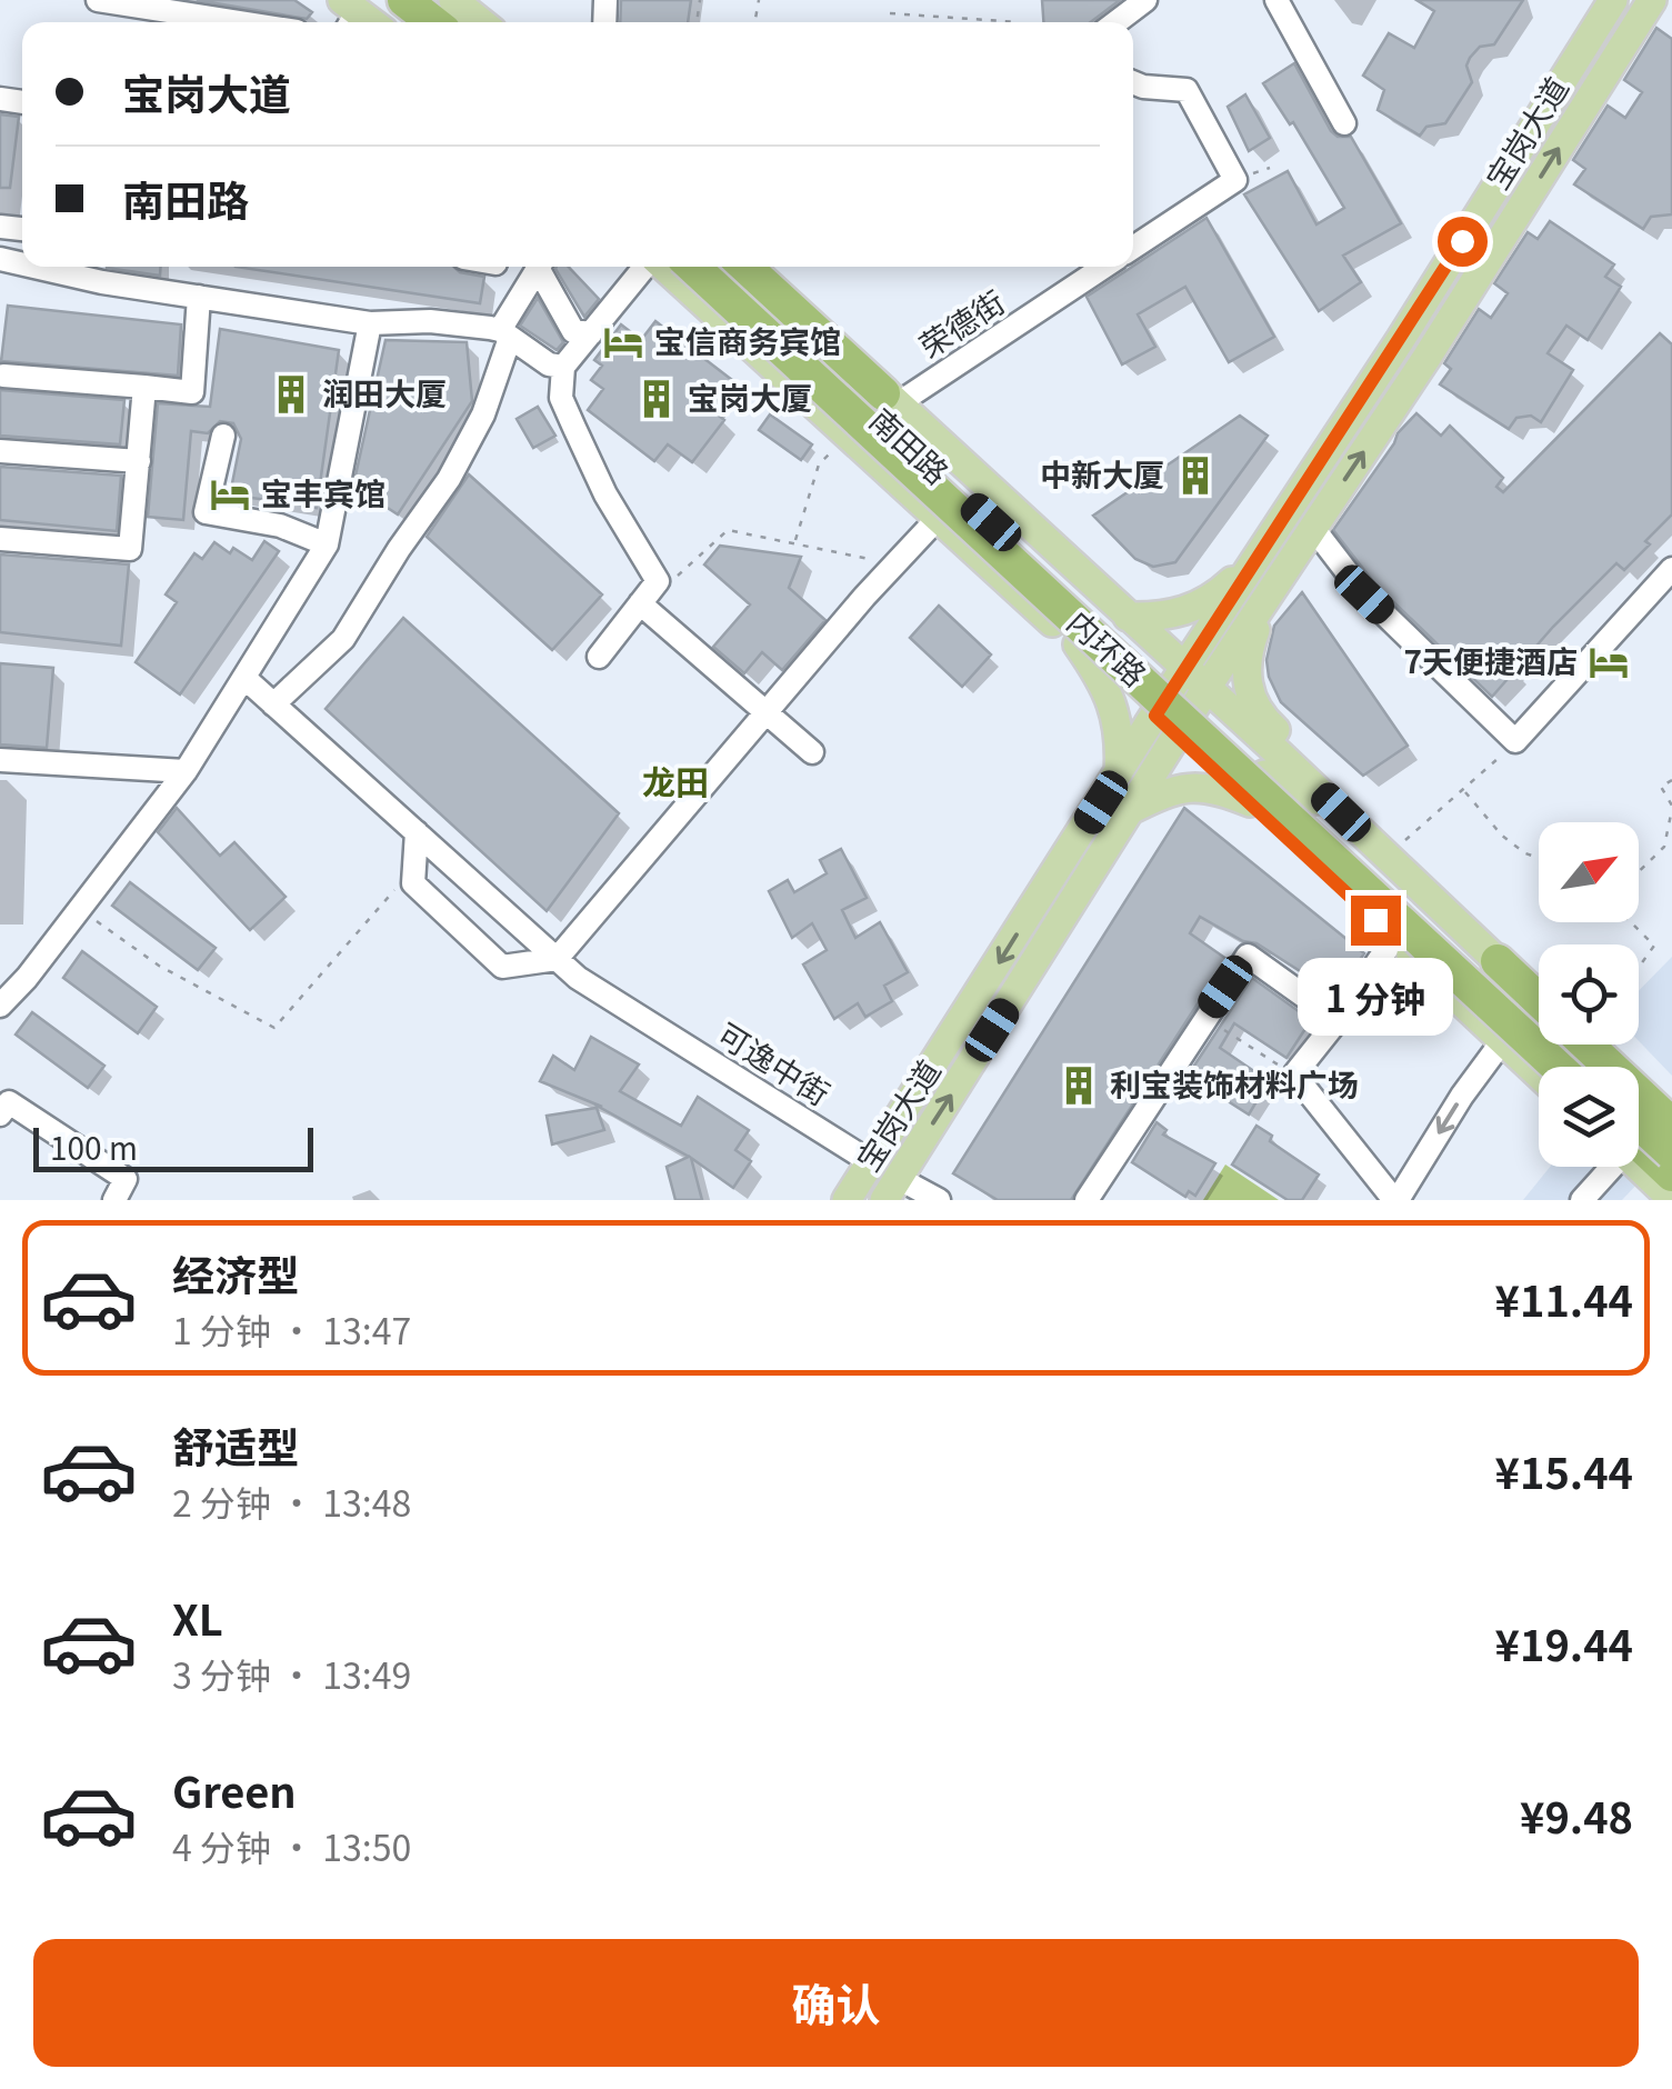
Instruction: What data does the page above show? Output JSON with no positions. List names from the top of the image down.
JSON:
{
  "streets": {
    "highway": ["内环路"],
    "main road": ["宝岗大道", "南田路"],
    "street": ["荣德街", "可逸中街"]
  },
  "crossings": [
    ["宝岗大道", "南田路"],
    ["宝岗大道", "可逸中街"]
  ],
  "districts": ["龙田"],
  "places": {
    "hotel": ["宝信商务宾馆", "宝丰宾馆", "7天便捷酒店"],
    "building": [
      "润田大厦",
      "宝岗大厦",
      "中新大厦",
      "利宝装饰材料广场"
    ]
  },
  "scale_bar": "100 m",
  "north": "top right",
  "page": {
    "banner": ["宝岗大道", "南田路"],
    "bubble": "1 分钟",
    "scale": "100 m",
    "list": [
      {
        "name": "经济型",
        "note": "1 分钟 · 13:47",
        "value": "¥11.44"
      },
      {
        "name": "舒适型",
        "note": "2 分钟 · 13:48",
        "value": "¥15.44"
      },
      {
        "name": "XL",
        "note": "3 分钟 · 13:49",
        "value": "¥19.44"
      },
      {
        "name": "Green",
        "note": "4 分钟 · 13:50",
        "value": "¥9.48"
      }
    ],
    "buttons": "确认"
  }
}
